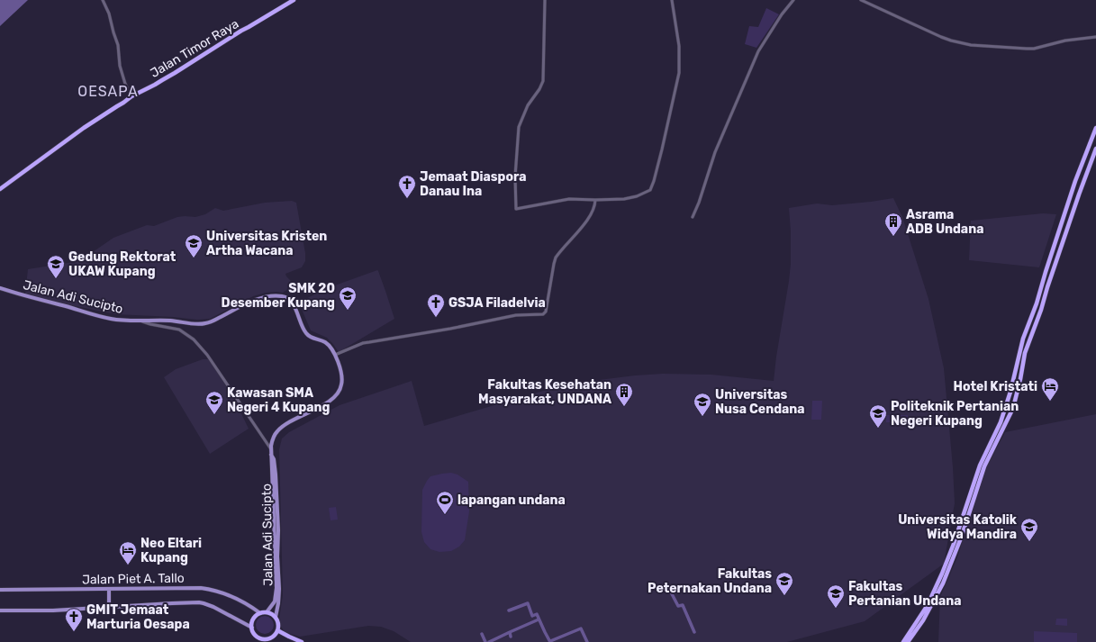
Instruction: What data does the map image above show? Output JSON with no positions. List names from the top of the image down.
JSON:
{
  "streets": {
    "highway": ["Jalan Timor Raya"],
    "main road": ["Jalan Adi Sucipto", "Jalan Piet A. Tallo"]
  },
  "crossings": [
    ["Jalan Adi Sucipto", "Jalan Piet A. Tallo"]
  ],
  "districts": ["OESAPA"],
  "places": {
    "church": ["Jemaat Diaspora Danau Ina", "GSJA Filadelvia", "GMIT Jemaat Marturia Oesapa"],
    "building": ["Asrama ADB Undana", "Fakultas Kesehatan Masyarakat, UNDANA"],
    "school or university": [
      "Universitas Kristen Artha Wacana",
      "Gedung Rektorat UKAW Kupang",
      "SMK 20 Desember Kupang",
      "Kawasan SMA Negeri 4 Kupang",
      "Universitas Nusa Cendana",
      "Politeknik Pertanian Negeri Kupang",
      "Universitas Katolik Widya Mandira",
      "Fakultas Peternakan Undana",
      "Fakultas Pertanian Undana"
    ],
    "hotel": ["Hotel Kristati", "Neo Eltari Kupang"],
    "sports": ["lapangan undana"]
  }
}
